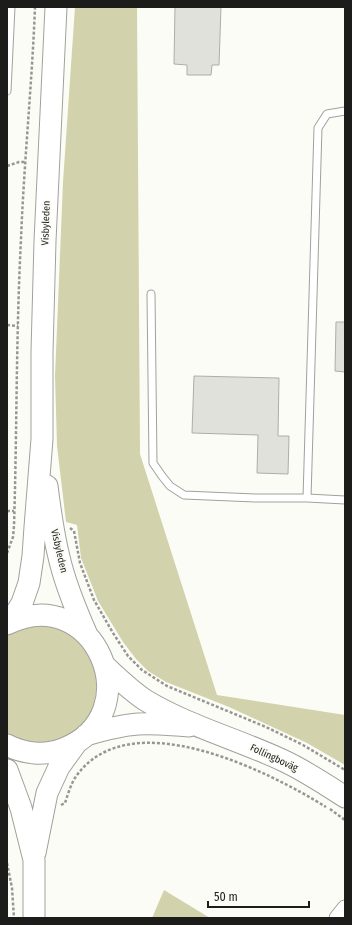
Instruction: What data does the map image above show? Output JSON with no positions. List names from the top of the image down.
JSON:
{
  "streets": {
    "main road": ["Visbyleden", "Follingboväg"]
  },
  "scale_bar": "50 m"
}
